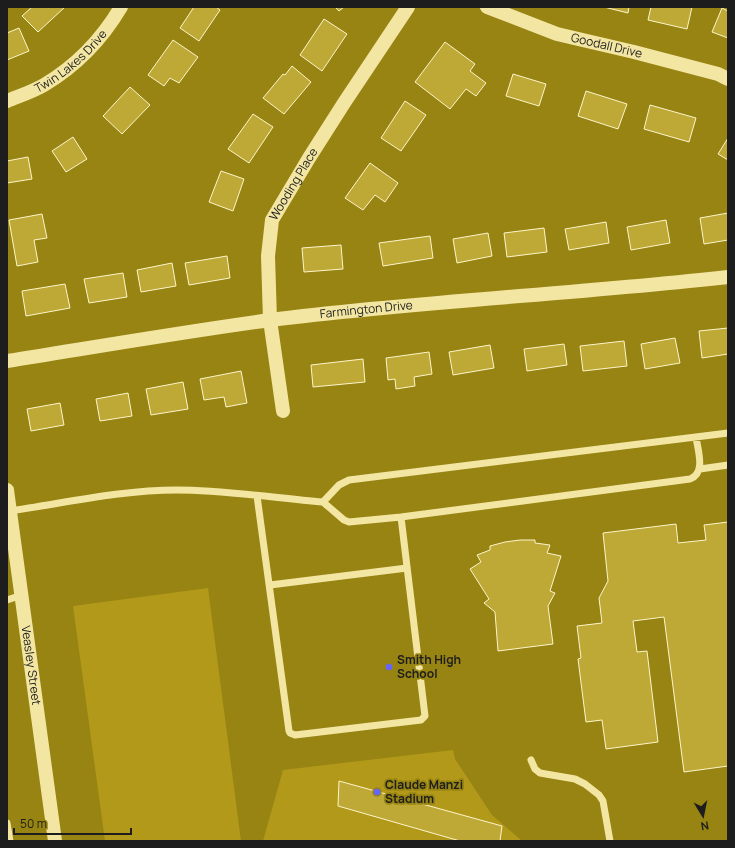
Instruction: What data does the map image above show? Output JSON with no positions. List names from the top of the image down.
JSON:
{
  "streets": {
    "street": [
      "Goodall Drive",
      "Twin Lakes Drive",
      "Wooding Place",
      "Farmington Drive",
      "Veasley Street"
    ]
  },
  "crossings": [
    ["Wooding Place", "Farmington Drive"]
  ],
  "places": ["Smith High School", "Claude Manzi Stadium"],
  "scale_bar": "50 m",
  "north": "bottom"
}
